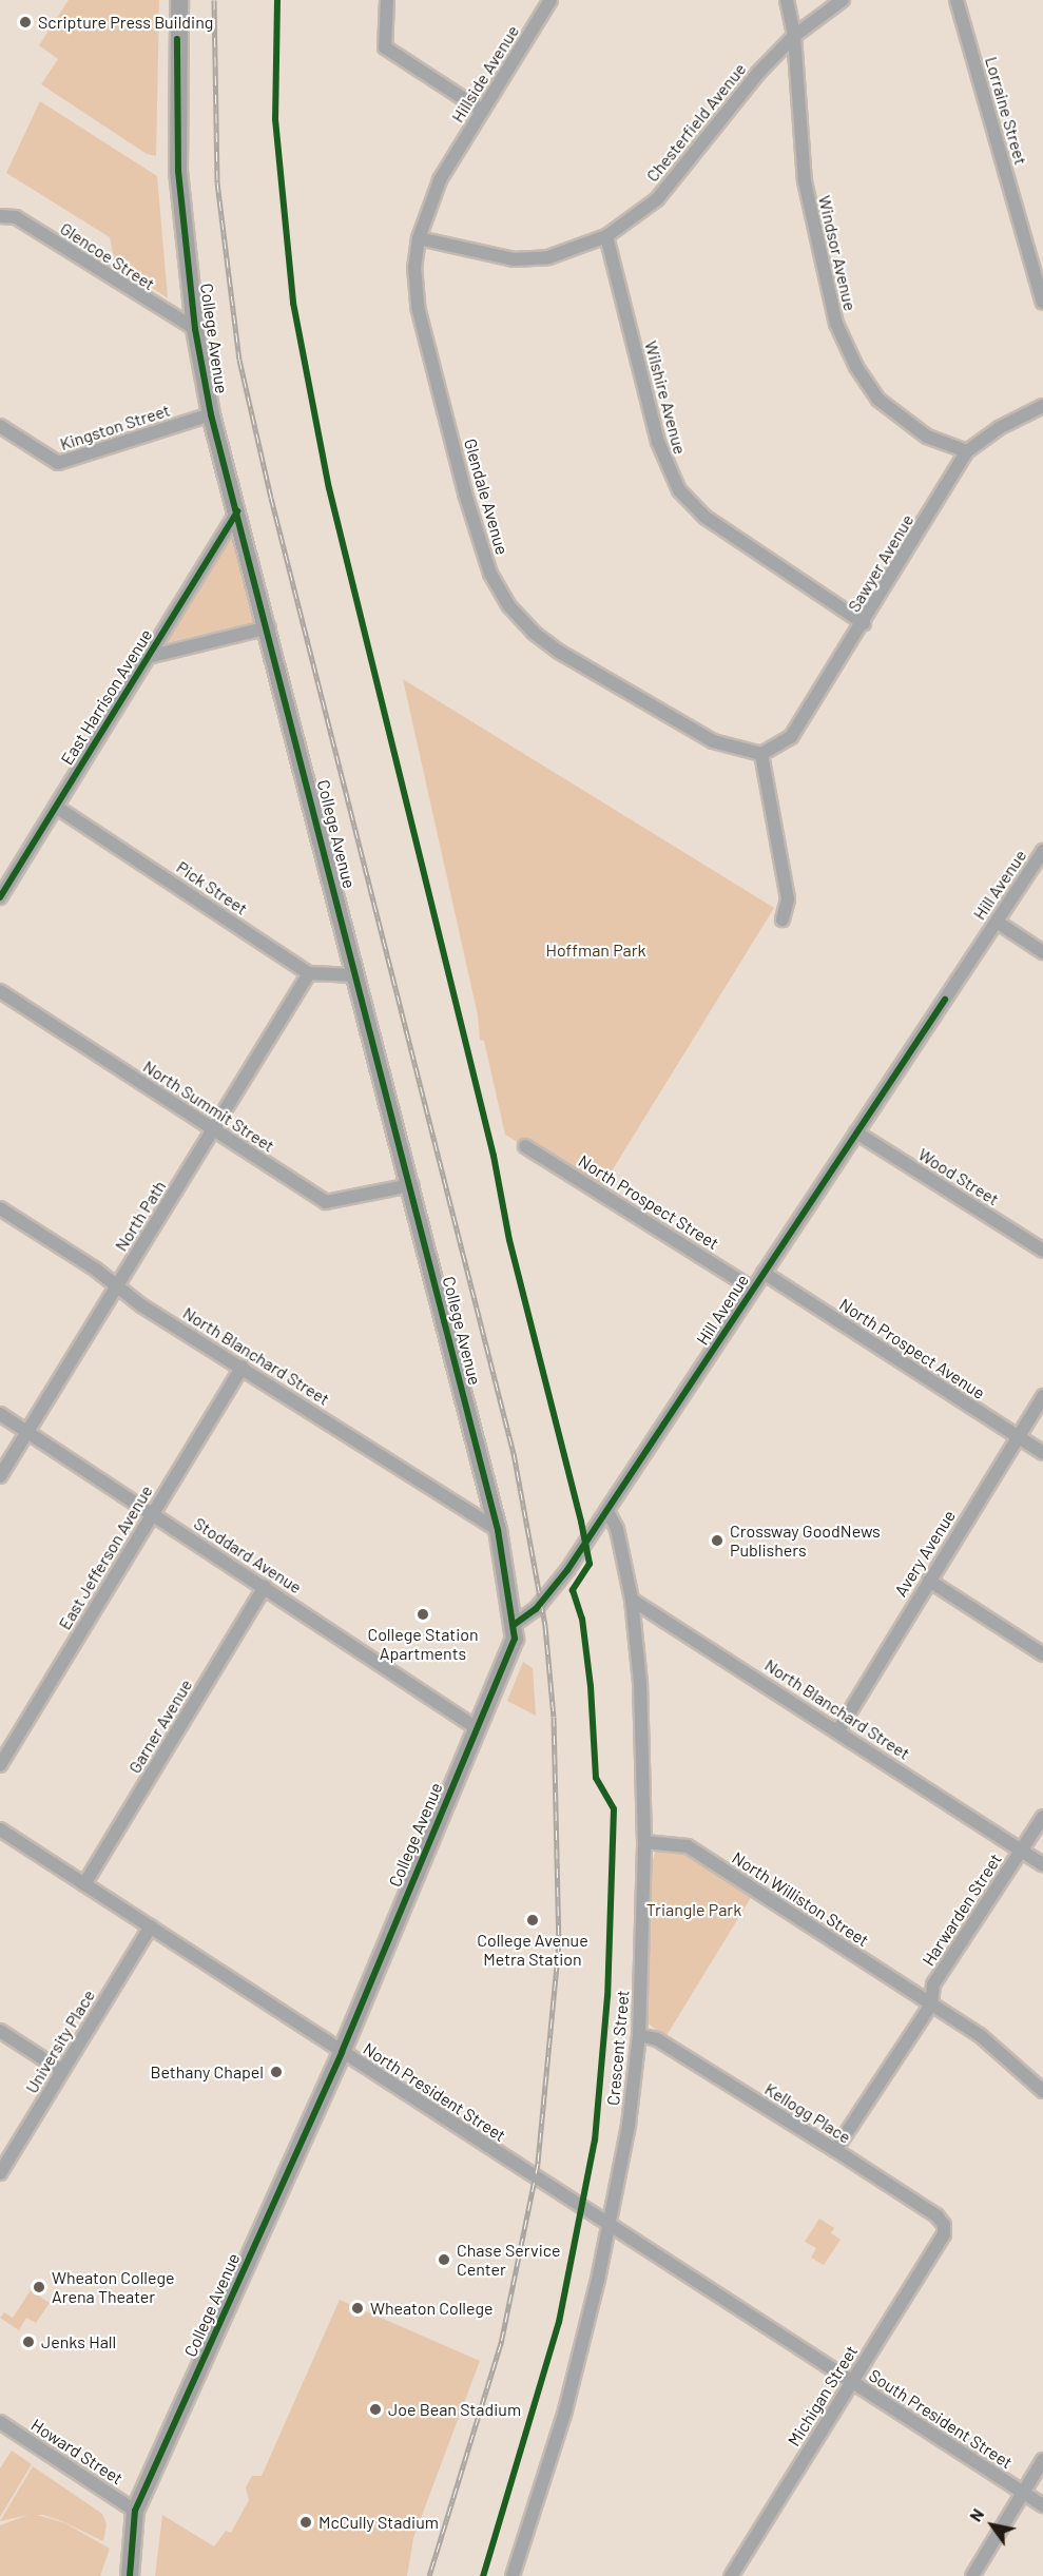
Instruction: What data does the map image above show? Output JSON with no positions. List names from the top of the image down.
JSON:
{
  "streets": {
    "street": [
      "Hillside Avenue",
      "Lorraine Street",
      "Chesterfield Avenue",
      "Windsor Avenue",
      "Glencoe Street",
      "College Avenue",
      "Wilshire Avenue",
      "Kingston Street",
      "Glendale Avenue",
      "Sawyer Avenue",
      "East Harrison Avenue",
      "Hill Avenue",
      "Pick Street",
      "North Summit Street",
      "Wood Street",
      "North Prospect Street",
      "North Path",
      "North Prospect Avenue",
      "North Blanchard Street",
      "Avery Avenue",
      "Stoddard Avenue",
      "East Jefferson Avenue",
      "Garner Avenue",
      "North Williston Street",
      "Harwarden Street",
      "University Place",
      "Crescent Street",
      "North President Street",
      "Kellogg Place",
      "Michigan Street",
      "South President Street",
      "Howard Street"
    ]
  },
  "crossings": [
    ["Hillside Avenue", "Glendale Avenue"],
    ["Chesterfield Avenue", "Windsor Avenue"],
    ["Chesterfield Avenue", "Wilshire Avenue"],
    ["Chesterfield Avenue", "Glendale Avenue"],
    ["Windsor Avenue", "Sawyer Avenue"],
    ["Glencoe Street", "College Avenue"],
    ["College Avenue", "Kingston Street"],
    ["College Avenue", "East Harrison Avenue"],
    ["College Avenue", "Hill Avenue"],
    ["College Avenue", "Pick Street"],
    ["College Avenue", "North Summit Street"],
    ["College Avenue", "North Blanchard Street"],
    ["College Avenue", "Stoddard Avenue"],
    ["College Avenue", "North President Street"],
    ["College Avenue", "Howard Street"],
    ["Wilshire Avenue", "Sawyer Avenue"],
    ["Glendale Avenue", "Sawyer Avenue"],
    ["East Harrison Avenue", "Pick Street"],
    ["Hill Avenue", "Wood Street"],
    ["Hill Avenue", "North Prospect Street"],
    ["Hill Avenue", "North Prospect Avenue"],
    ["Hill Avenue", "Crescent Street"],
    ["Pick Street", "North Path"],
    ["North Summit Street", "North Path"],
    ["North Path", "North Blanchard Street"],
    ["North Path", "Stoddard Avenue"],
    ["North Prospect Avenue", "Avery Avenue"],
    ["North Blanchard Street", "Avery Avenue"],
    ["North Blanchard Street", "East Jefferson Avenue"],
    ["North Blanchard Street", "Harwarden Street"],
    ["North Blanchard Street", "Crescent Street"],
    ["Stoddard Avenue", "East Jefferson Avenue"],
    ["Stoddard Avenue", "Garner Avenue"],
    ["Garner Avenue", "North President Street"],
    ["North Williston Street", "Harwarden Street"],
    ["North Williston Street", "Crescent Street"],
    ["Harwarden Street", "Kellogg Place"],
    ["University Place", "North President Street"],
    ["Crescent Street", "North President Street"],
    ["Crescent Street", "Kellogg Place"],
    ["North President Street", "Michigan Street"],
    ["North President Street", "South President Street"],
    ["Kellogg Place", "Michigan Street"],
    ["Michigan Street", "South President Street"]
  ],
  "parks": ["Hoffman Park", "Triangle Park"],
  "places": [
    "Scripture Press Building",
    "Crossway GoodNews Publishers",
    "College Station Apartments",
    "College Avenue Metra Station",
    "Bethany Chapel",
    "Chase Service Center",
    "Wheaton College Arena Theater",
    "Wheaton College",
    "Jenks Hall",
    "Joe Bean Stadium",
    "McCully Stadium"
  ],
  "north": "top left"
}
